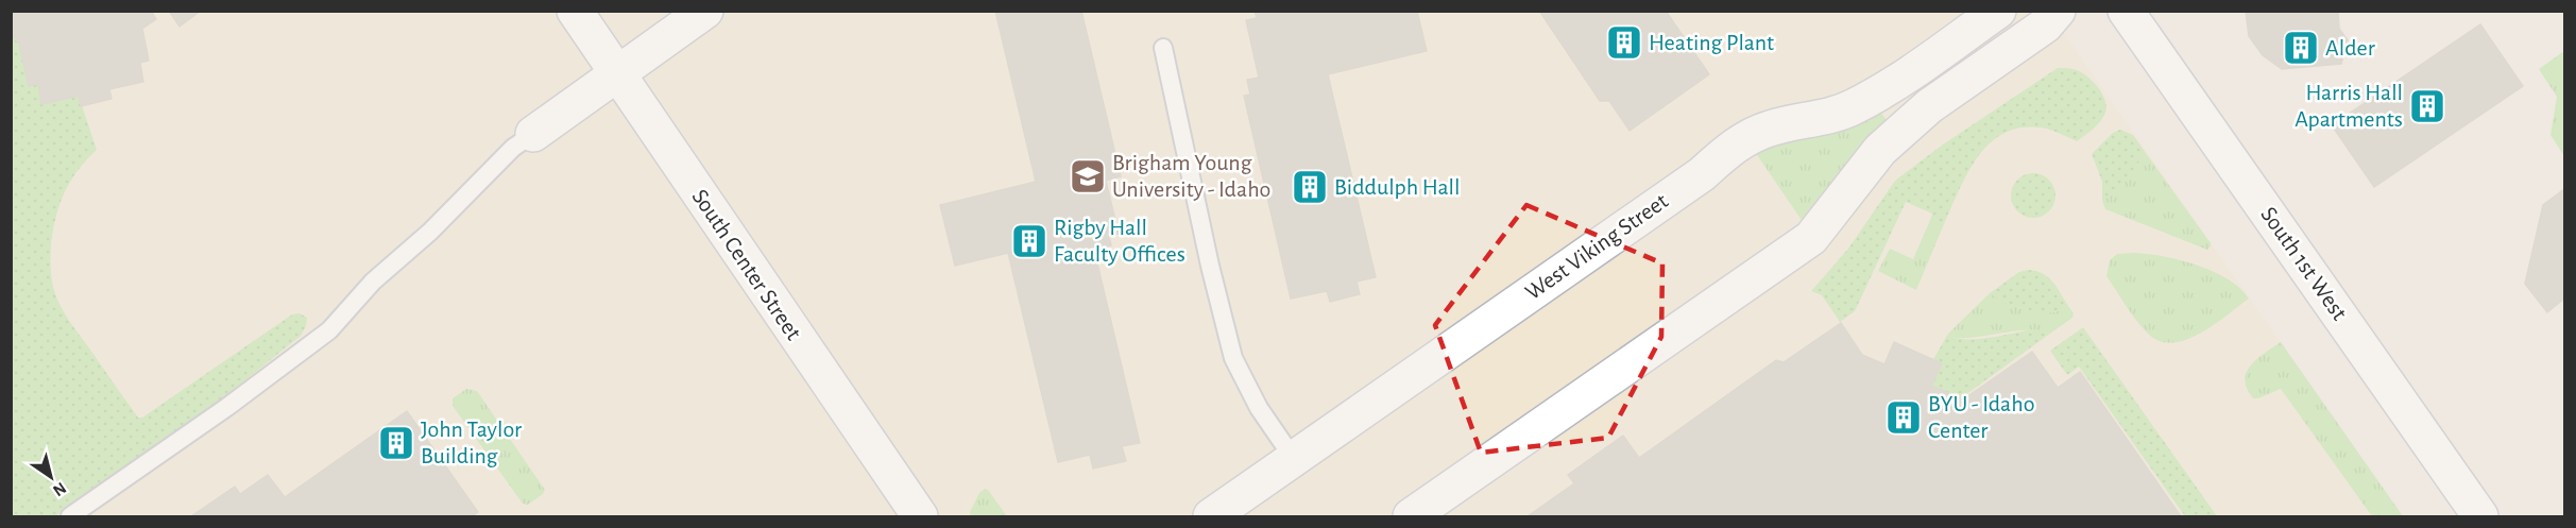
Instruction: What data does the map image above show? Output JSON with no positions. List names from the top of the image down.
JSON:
{
  "streets": {
    "street": ["West Viking Street", "South 1st West", "South Center Street"]
  },
  "places": {
    "building": [
      "Heating Plant",
      "Alder",
      "Harris Hall Apartments",
      "Biddulph Hall",
      "Rigby Hall Faculty Offices",
      "BYU - Idaho Center",
      "John Taylor Building"
    ],
    "school or university": ["Brigham Young University - Idaho"]
  },
  "north": "bottom right"
}
